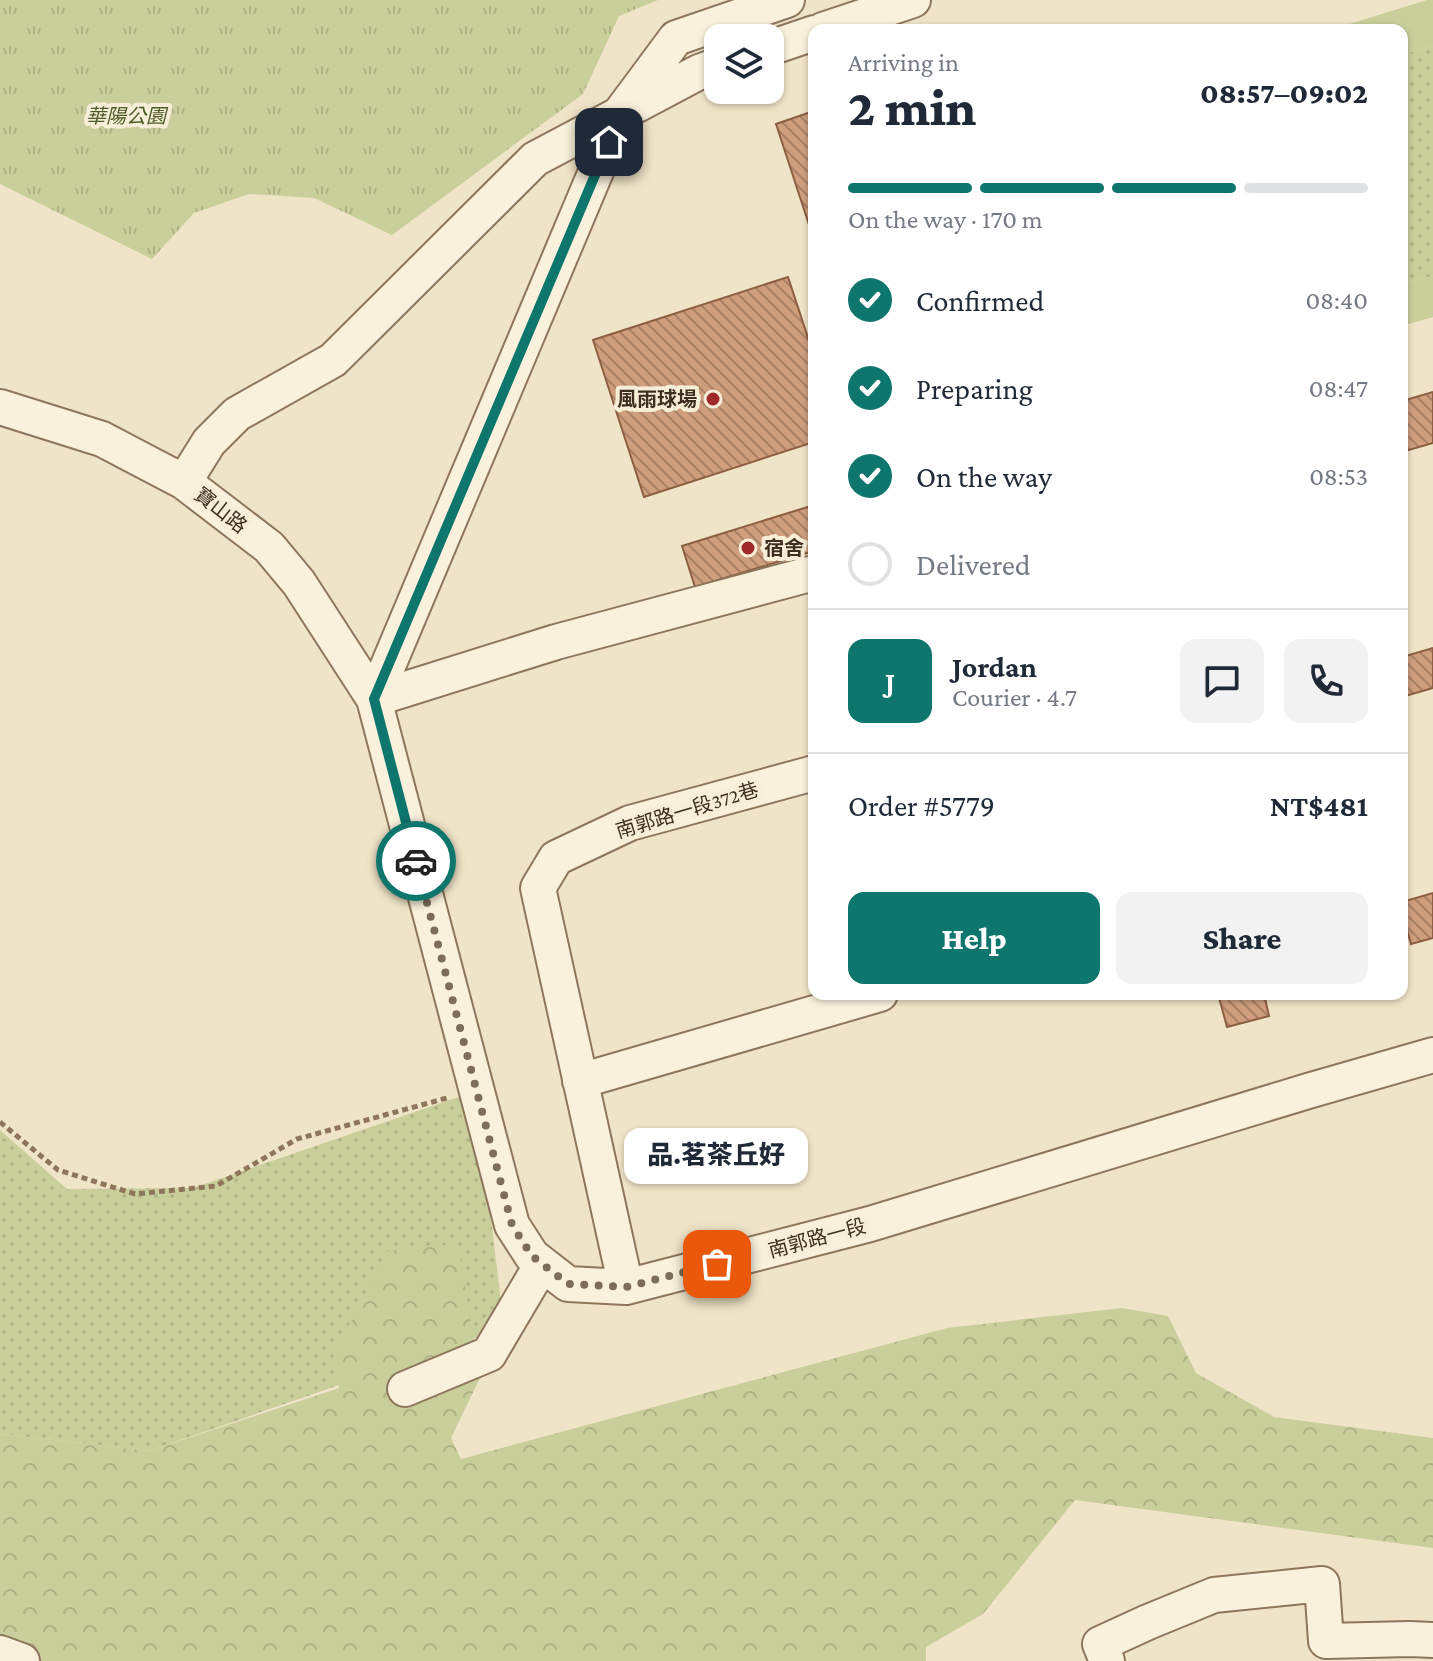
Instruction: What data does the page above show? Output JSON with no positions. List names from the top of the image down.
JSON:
{
  "streets": {
    "street": ["寶山路", "南郭路一段372巷", "南郭路一段"]
  },
  "crossings": [
    ["寶山路", "南郭路一段"],
    ["南郭路一段372巷", "南郭路一段"]
  ],
  "parks": ["華陽公園"],
  "places": ["風雨球場", "宿舍", "品.茗茶丘好"],
  "page": {
    "heading": ["2 min", "Arriving in", "08:57–09:02"],
    "panel": [
      "Jordan",
      "Courier · 4.7",
      "Order #5779",
      "NT$481"
    ],
    "bar": "On the way · 170 m",
    "list": [
      ["Confirmed", "08:40"],
      ["Preparing", "08:47"],
      ["On the way", "08:53"],
      "Delivered"
    ],
    "round": "J",
    "buttons": ["Help", "Share"],
    "bubble": "品.茗茶丘好"
  }
}
